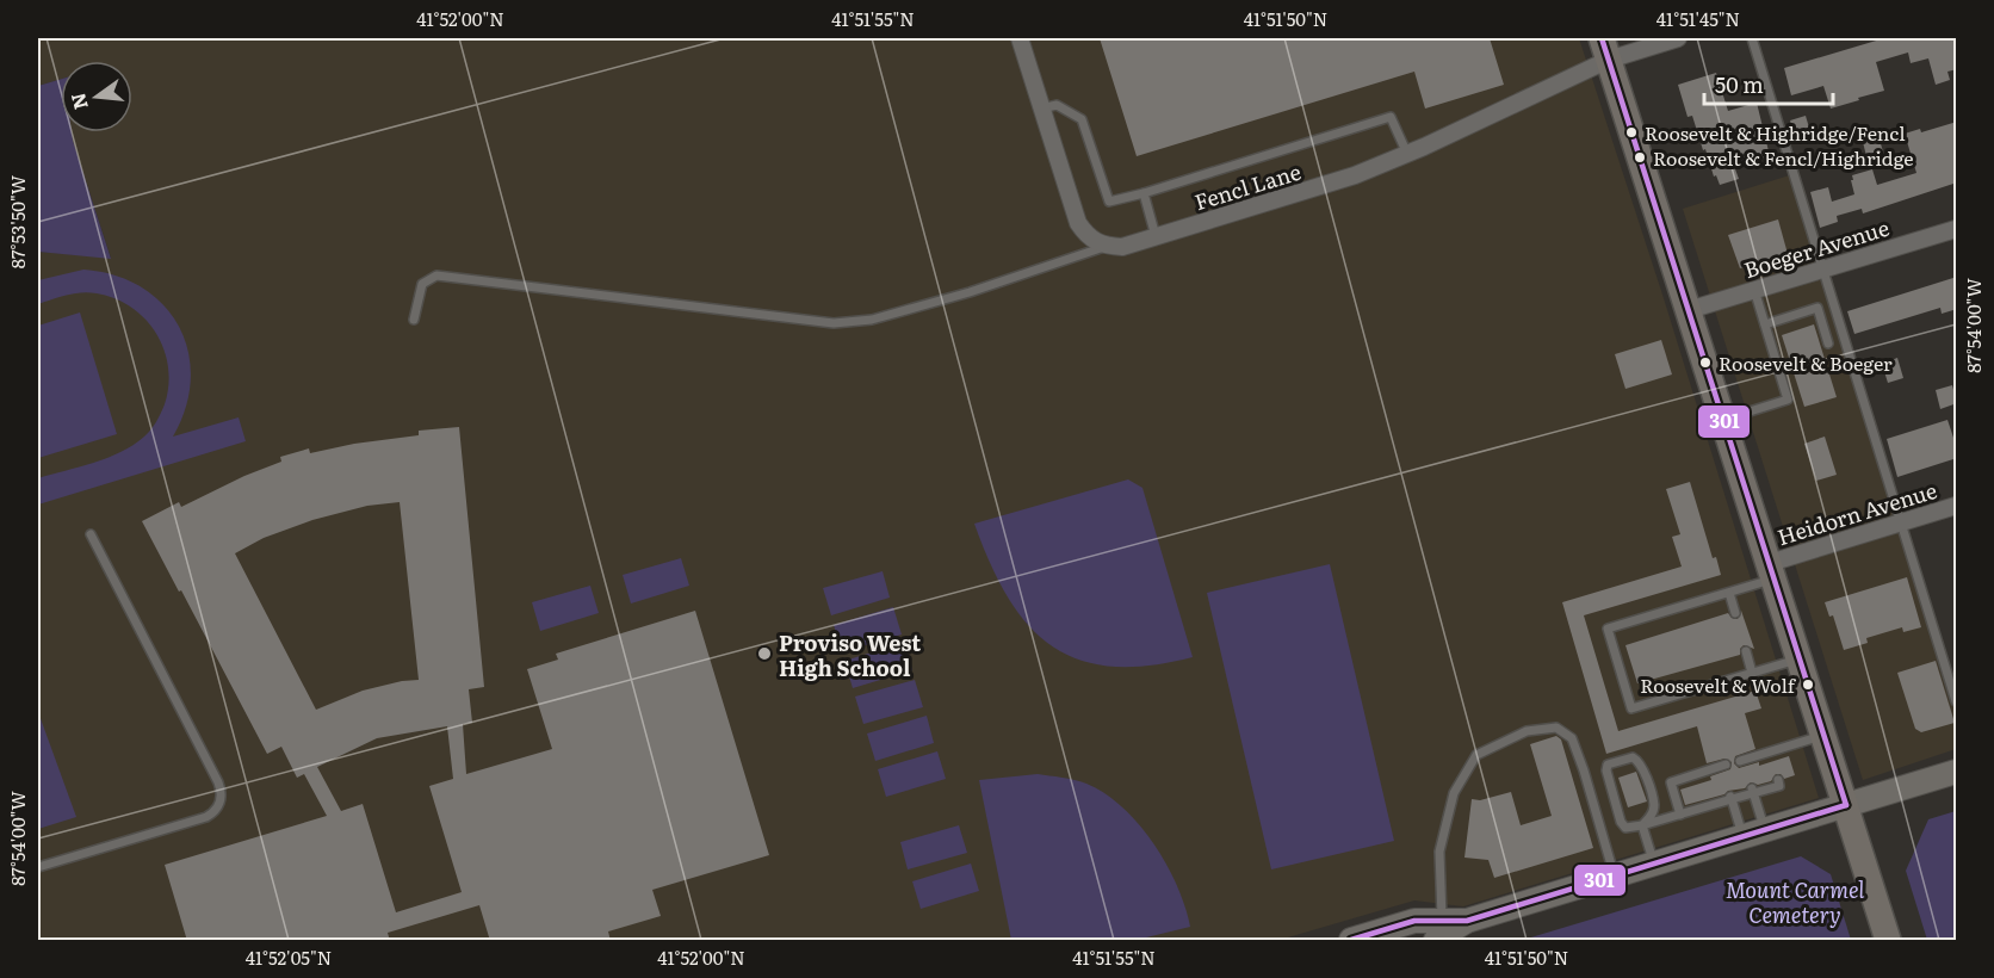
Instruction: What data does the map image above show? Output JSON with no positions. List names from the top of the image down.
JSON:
{
  "streets": {
    "street": ["Fencl Lane", "Boeger Avenue", "Heidorn Avenue"]
  },
  "parks": ["Mount Carmel Cemetery"],
  "places": [
    "Roosevelt & Highridge/Fencl",
    "Roosevelt & Fencl/Highridge",
    "Roosevelt & Boeger",
    "Proviso West High School",
    "Roosevelt & Wolf"
  ],
  "lines": ["transit line 301"],
  "scale_bar": "50 m",
  "north": "left",
  "coordinates": [
    "41°52'00\"N",
    "41°51'55\"N",
    "41°51'50\"N",
    "41°51'45\"N",
    "87°53'50\"W",
    "87°54'00\"W",
    "41°52'05\"N"
  ]
}
